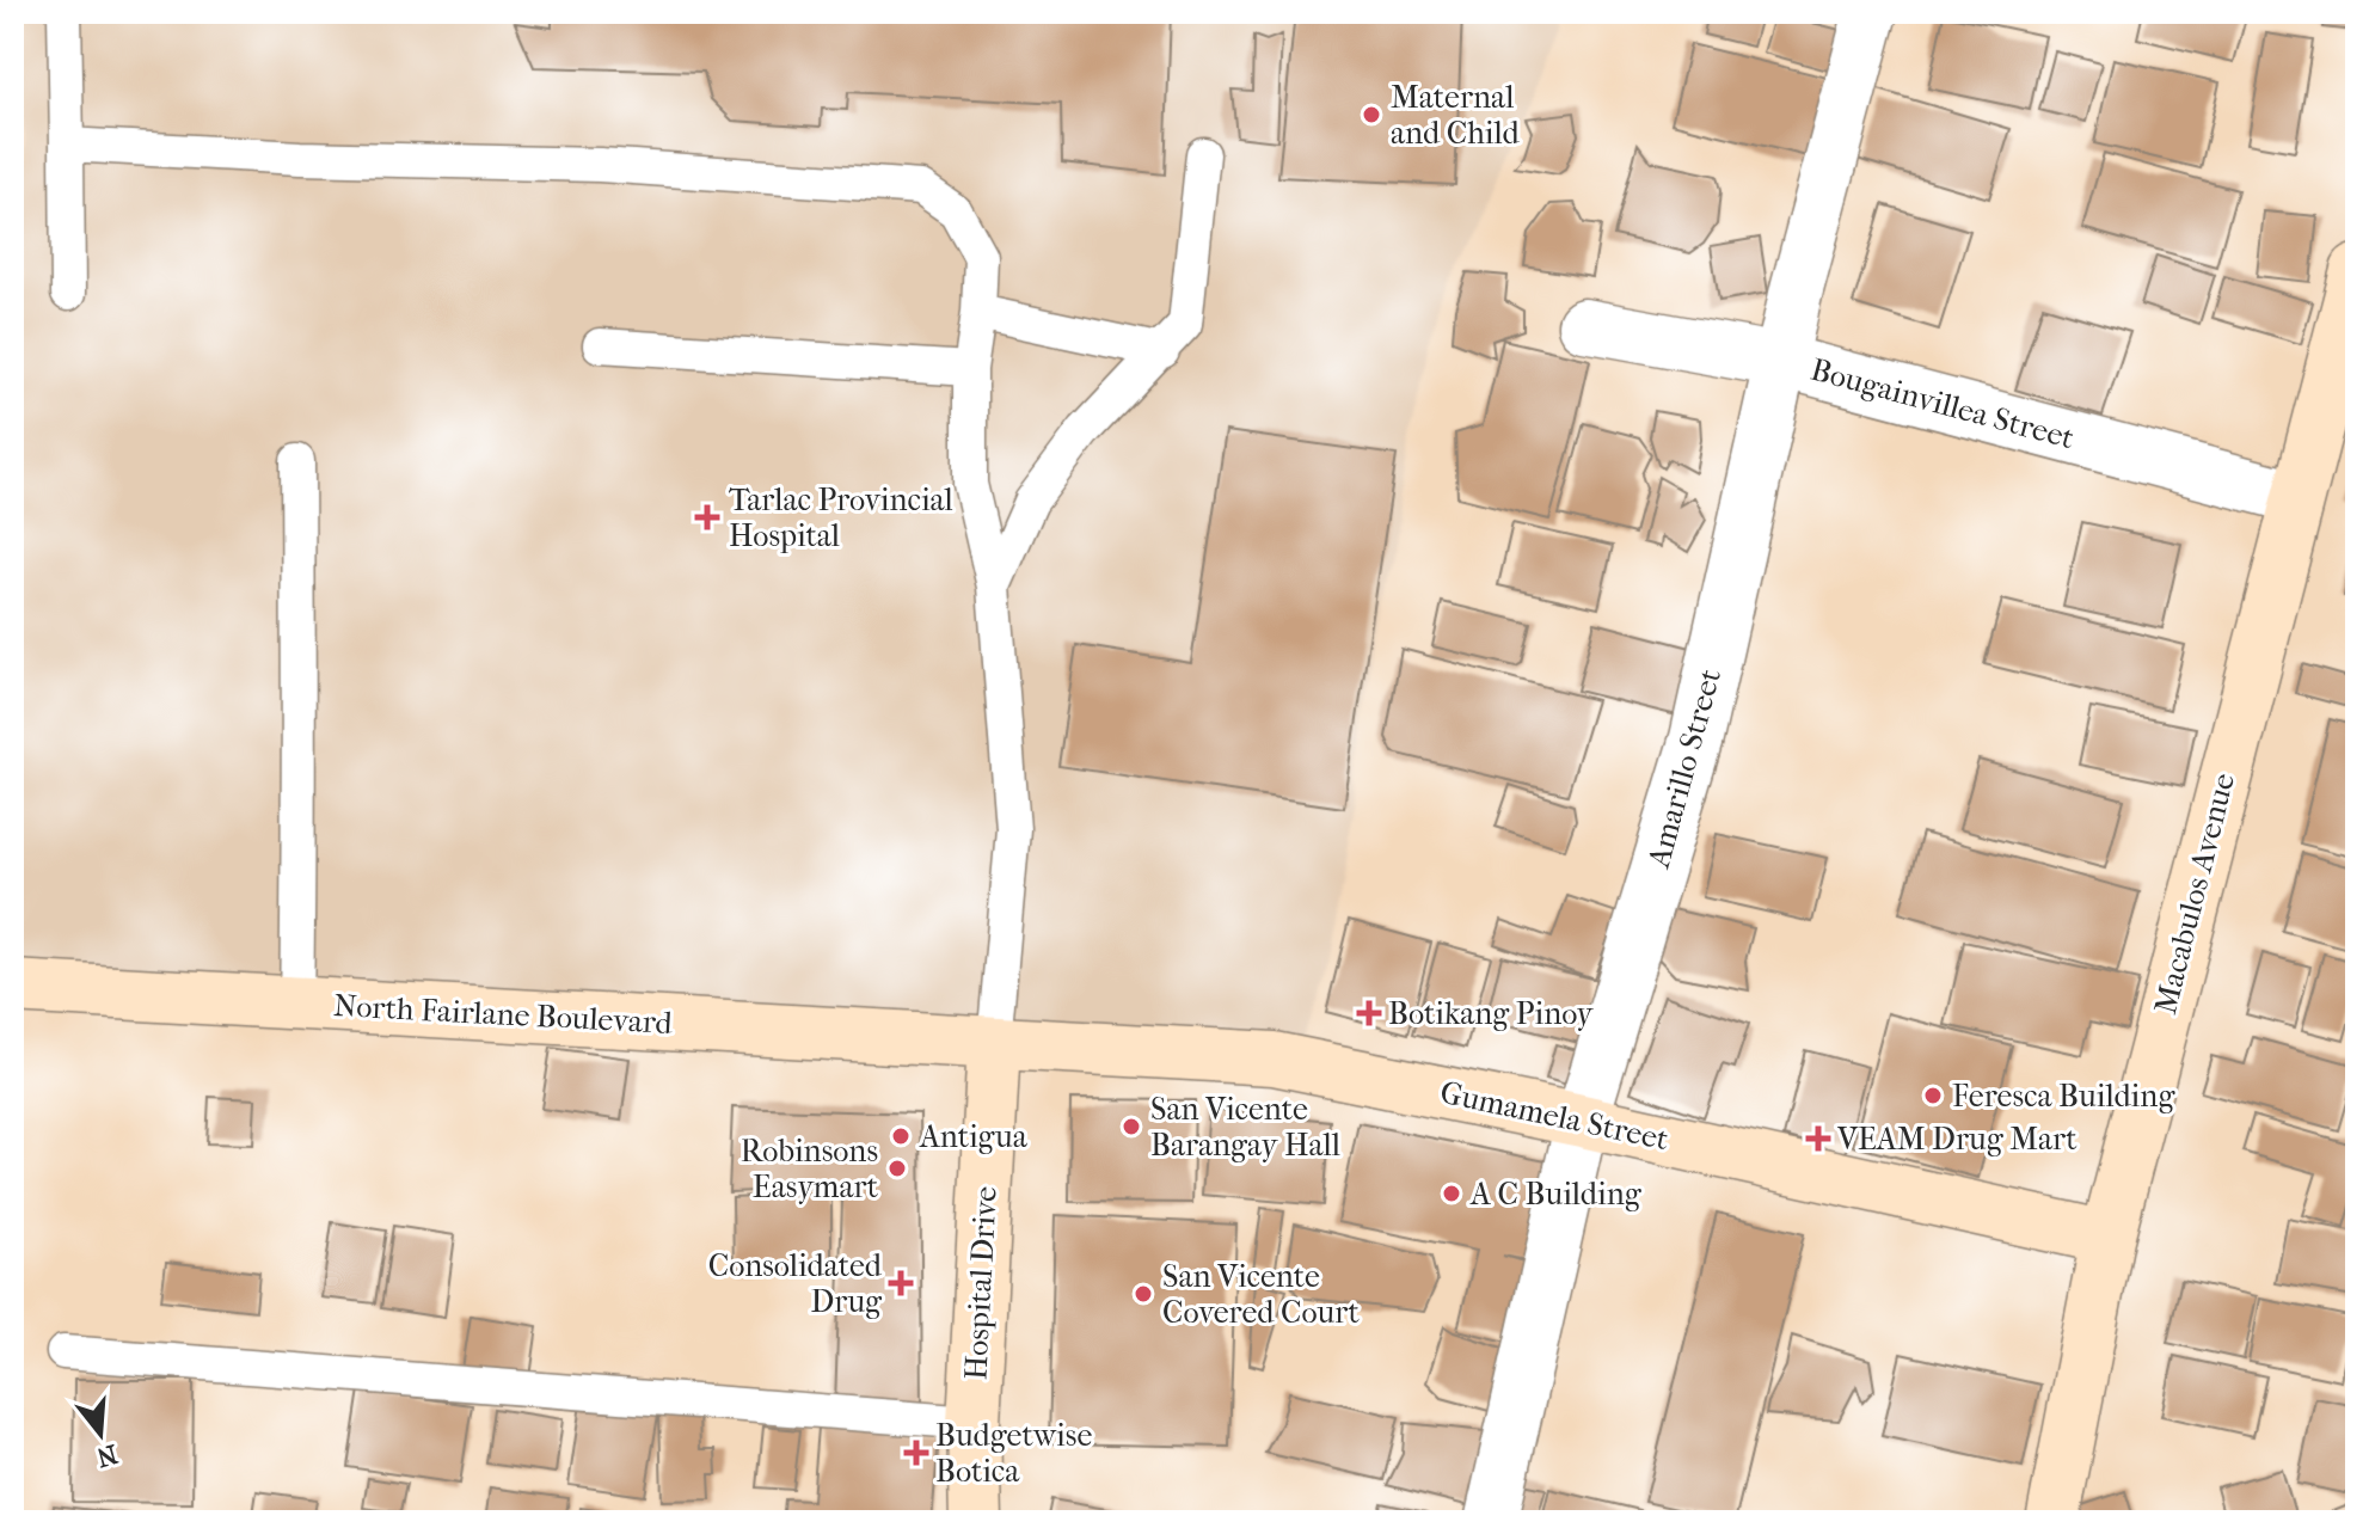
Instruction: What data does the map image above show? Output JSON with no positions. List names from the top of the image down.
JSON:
{
  "streets": {
    "street": [
      "Bougainvillea Street",
      "Amarillo Street",
      "Macabulos Avenue",
      "North Fairlane Boulevard",
      "Gumamela Street",
      "Hospital Drive"
    ]
  },
  "crossings": [
    ["Bougainvillea Street", "Amarillo Street"],
    ["Bougainvillea Street", "Macabulos Avenue"],
    ["Amarillo Street", "Gumamela Street"],
    ["Macabulos Avenue", "Gumamela Street"],
    ["North Fairlane Boulevard", "Gumamela Street"],
    ["North Fairlane Boulevard", "Hospital Drive"],
    ["Gumamela Street", "Hospital Drive"]
  ],
  "places": {
    "other": [
      "Maternal and Child",
      "Feresca Building",
      "San Vicente Barangay Hall",
      "Antigua",
      "Robinsons Easymart",
      "A C Building",
      "San Vicente Covered Court"
    ],
    "health": [
      "Tarlac Provincial Hospital",
      "Botikang Pinoy",
      "VEAM Drug Mart",
      "Consolidated Drug",
      "Budgetwise Botica"
    ]
  },
  "north": "bottom"
}
